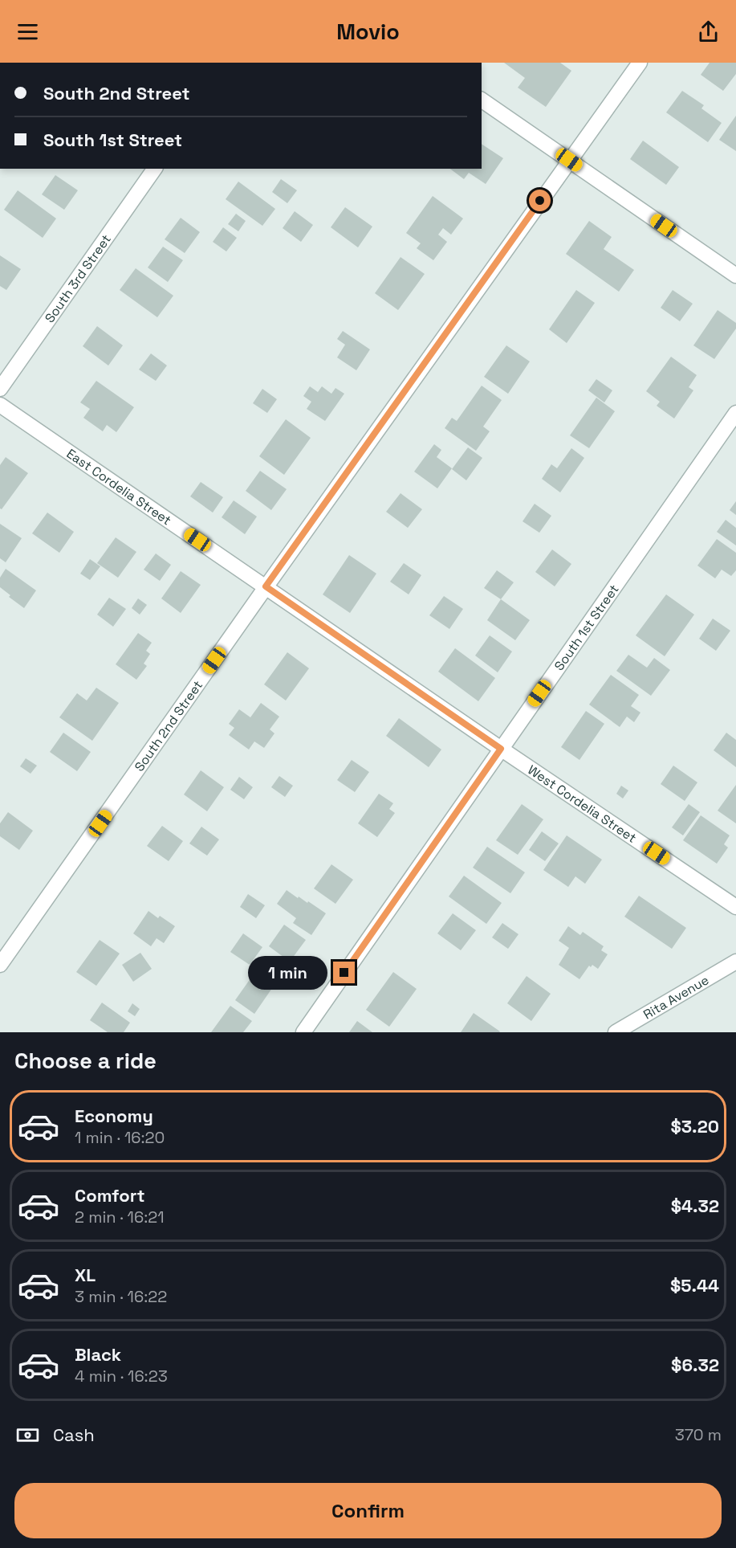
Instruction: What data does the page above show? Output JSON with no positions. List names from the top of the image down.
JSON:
{
  "streets": {
    "street": [
      "South 3rd Street",
      "East Cordelia Street",
      "South 1st Street",
      "South 2nd Street",
      "West Cordelia Street",
      "Rita Avenue"
    ]
  },
  "crossings": [
    ["East Cordelia Street", "South 1st Street"],
    ["East Cordelia Street", "South 2nd Street"],
    ["East Cordelia Street", "West Cordelia Street"],
    ["South 1st Street", "West Cordelia Street"]
  ],
  "page": {
    "header": "Movio",
    "banner": ["South 2nd Street", "South 1st Street"],
    "bubble": "1 min",
    "heading": "Choose a ride",
    "list": [
      {
        "name": "Economy",
        "note": "1 min · 16:20",
        "value": "$3.20"
      },
      {
        "name": "Comfort",
        "note": "2 min · 16:21",
        "value": "$4.32"
      },
      {
        "name": "XL",
        "note": "3 min · 16:22",
        "value": "$5.44"
      },
      {
        "name": "Black",
        "note": "4 min · 16:23",
        "value": "$6.32"
      }
    ],
    "pay": ["Cash", "370 m"],
    "buttons": "Confirm"
  }
}
